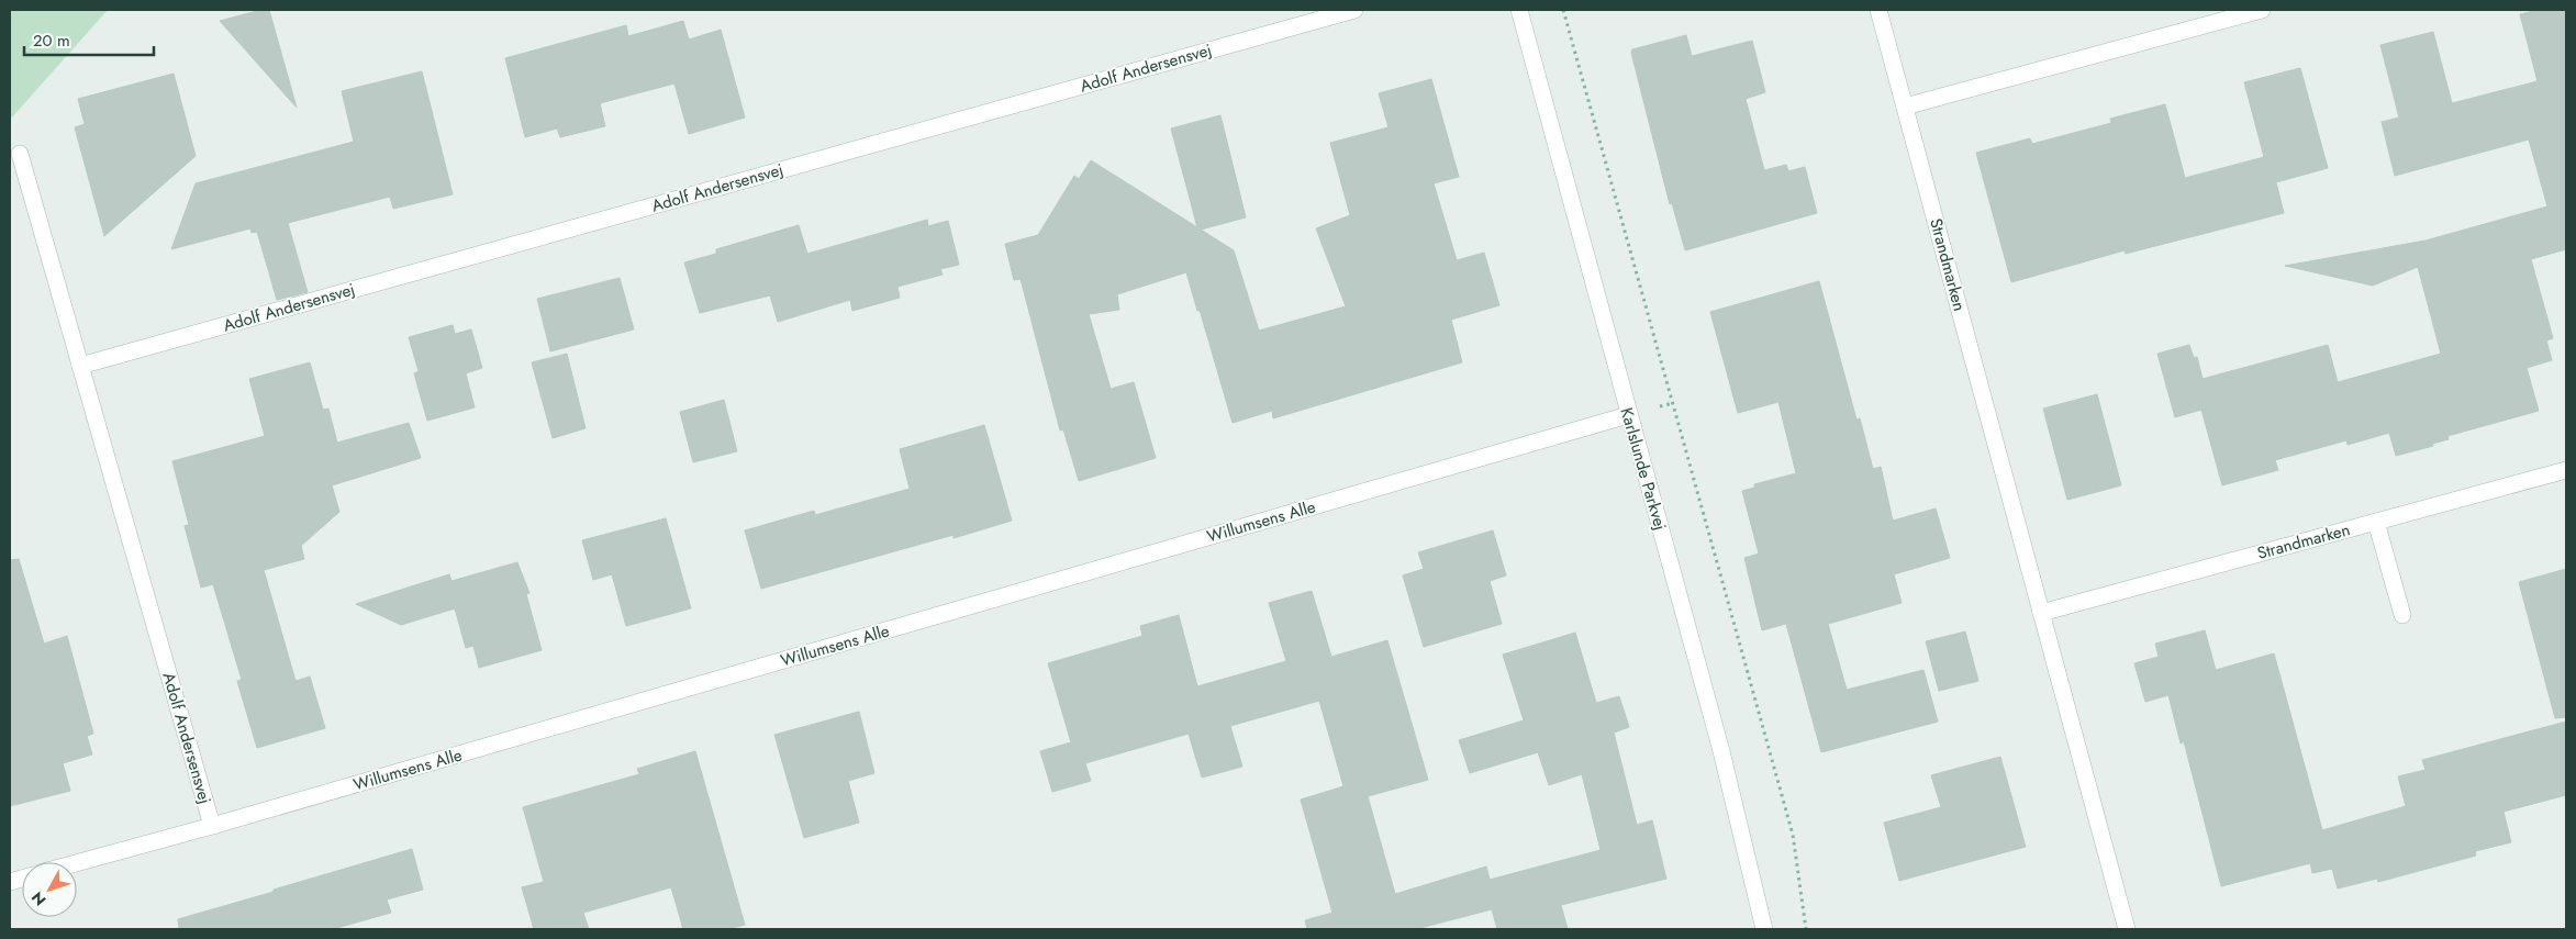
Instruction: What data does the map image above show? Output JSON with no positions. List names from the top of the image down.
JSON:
{
  "streets": {
    "street": [
      "Adolf Andersensvej",
      "Strandmarken",
      "Karlslunde Parkvej",
      "Willumsens Alle"
    ]
  },
  "crossings": [
    ["Adolf Andersensvej", "Willumsens Alle"],
    ["Karlslunde Parkvej", "Willumsens Alle"]
  ],
  "scale_bar": "20 m",
  "north": "bottom left"
}
